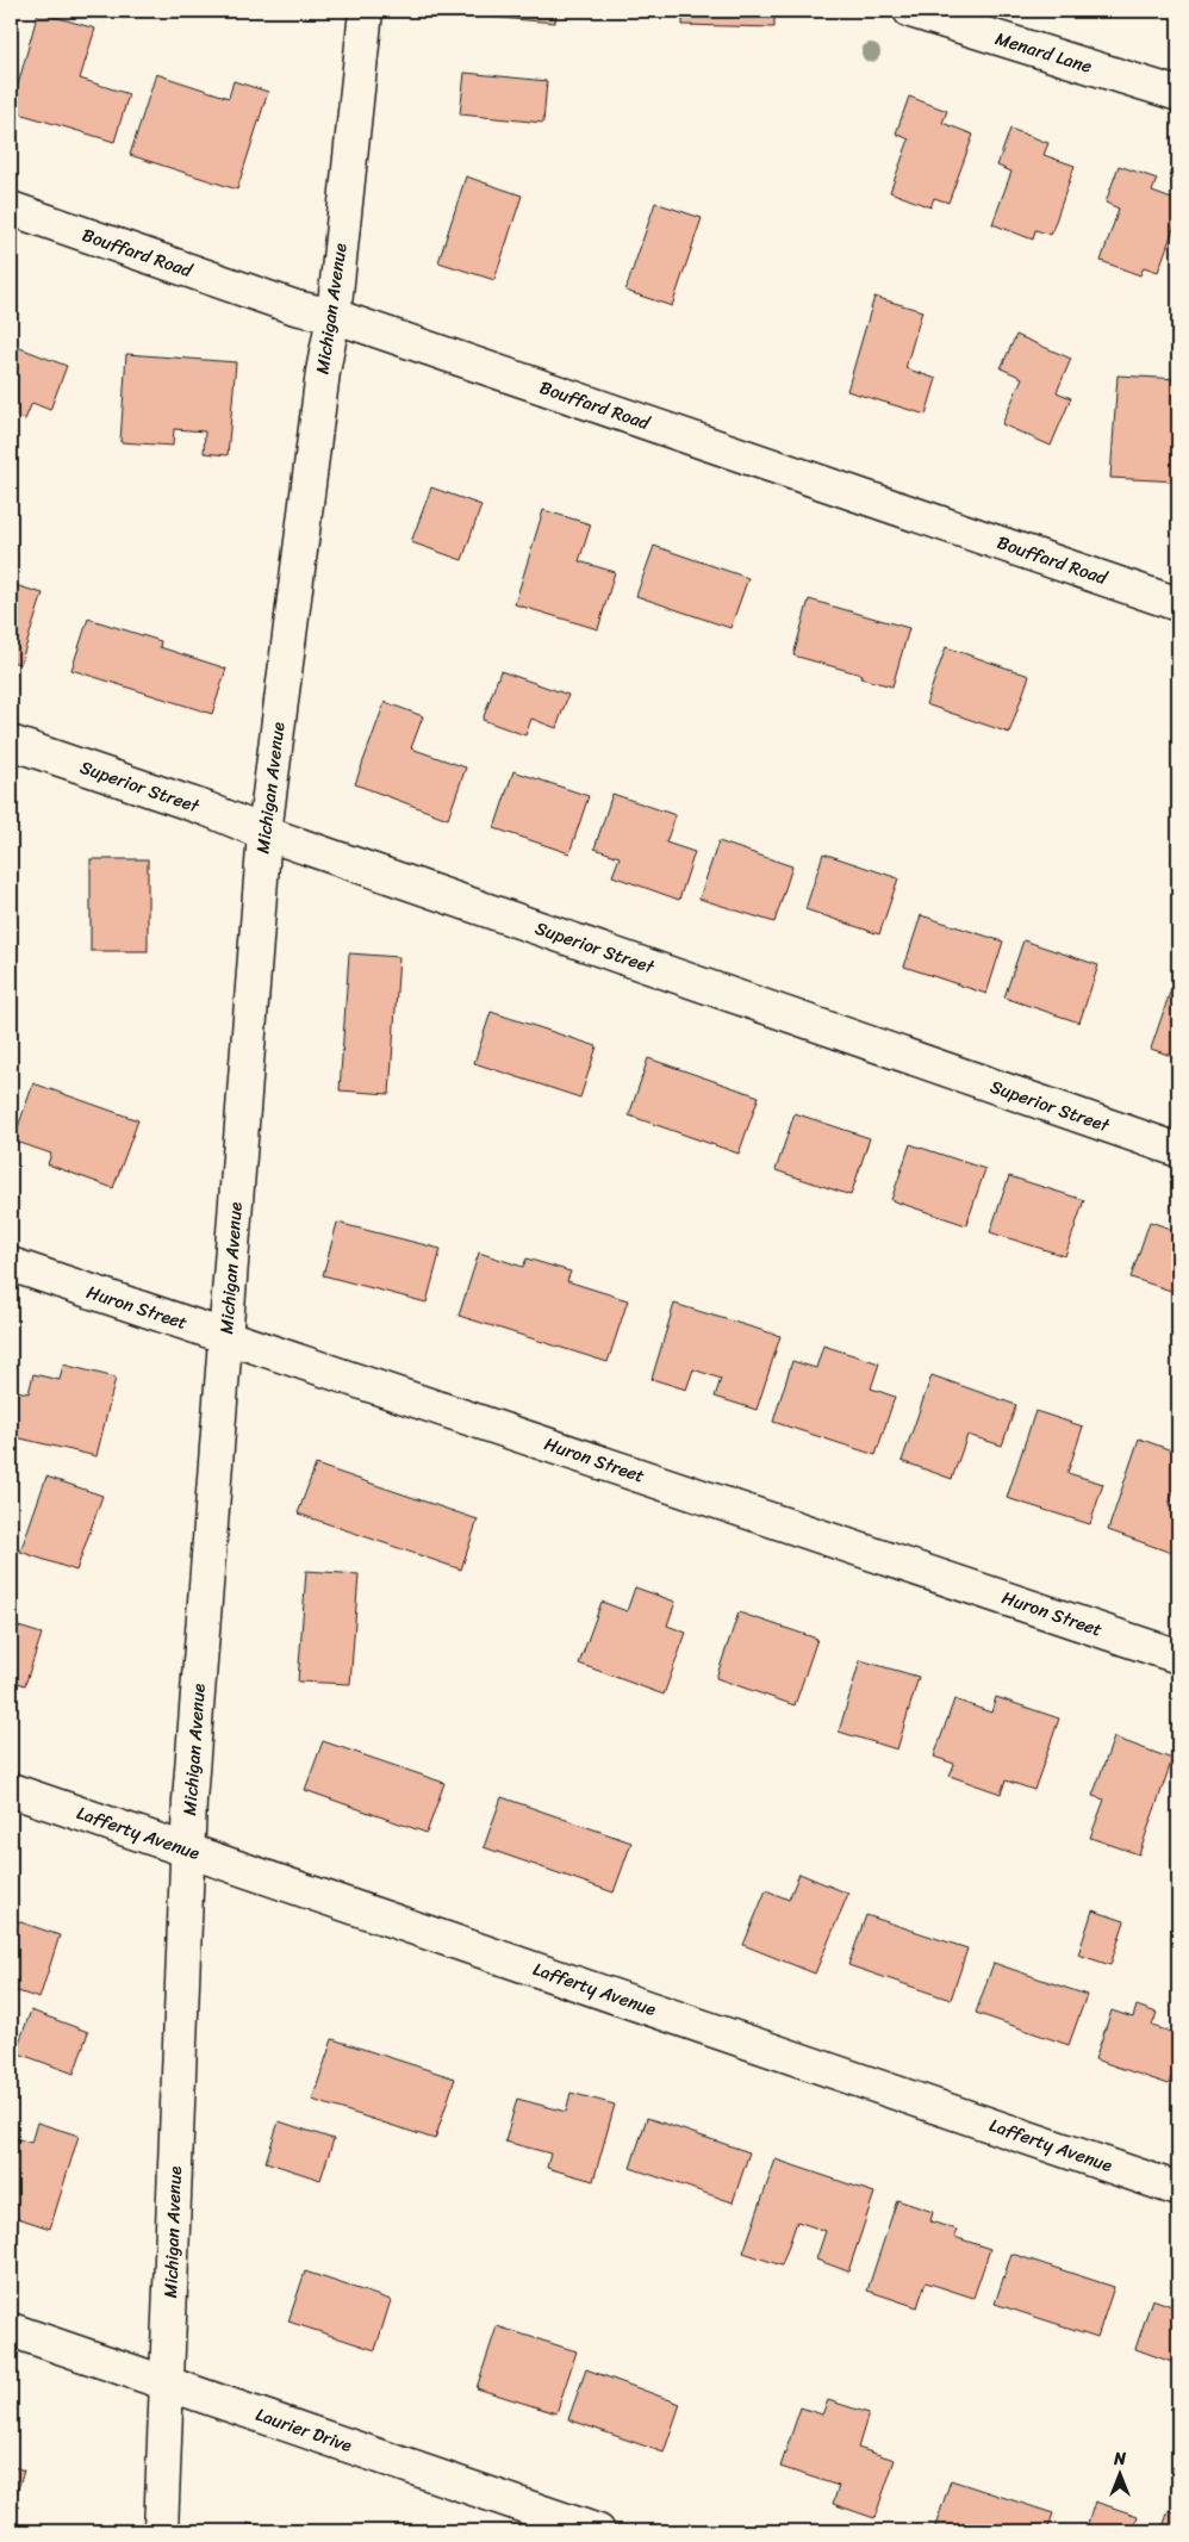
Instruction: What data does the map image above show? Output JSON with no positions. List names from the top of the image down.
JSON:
{
  "streets": {
    "street": [
      "Menard Lane",
      "Bouffard Road",
      "Michigan Avenue",
      "Superior Street",
      "Huron Street",
      "Lafferty Avenue",
      "Laurier Drive"
    ]
  },
  "crossings": [
    ["Bouffard Road", "Michigan Avenue"],
    ["Michigan Avenue", "Superior Street"],
    ["Michigan Avenue", "Huron Street"],
    ["Michigan Avenue", "Lafferty Avenue"],
    ["Michigan Avenue", "Laurier Drive"]
  ],
  "north": "top"
}
